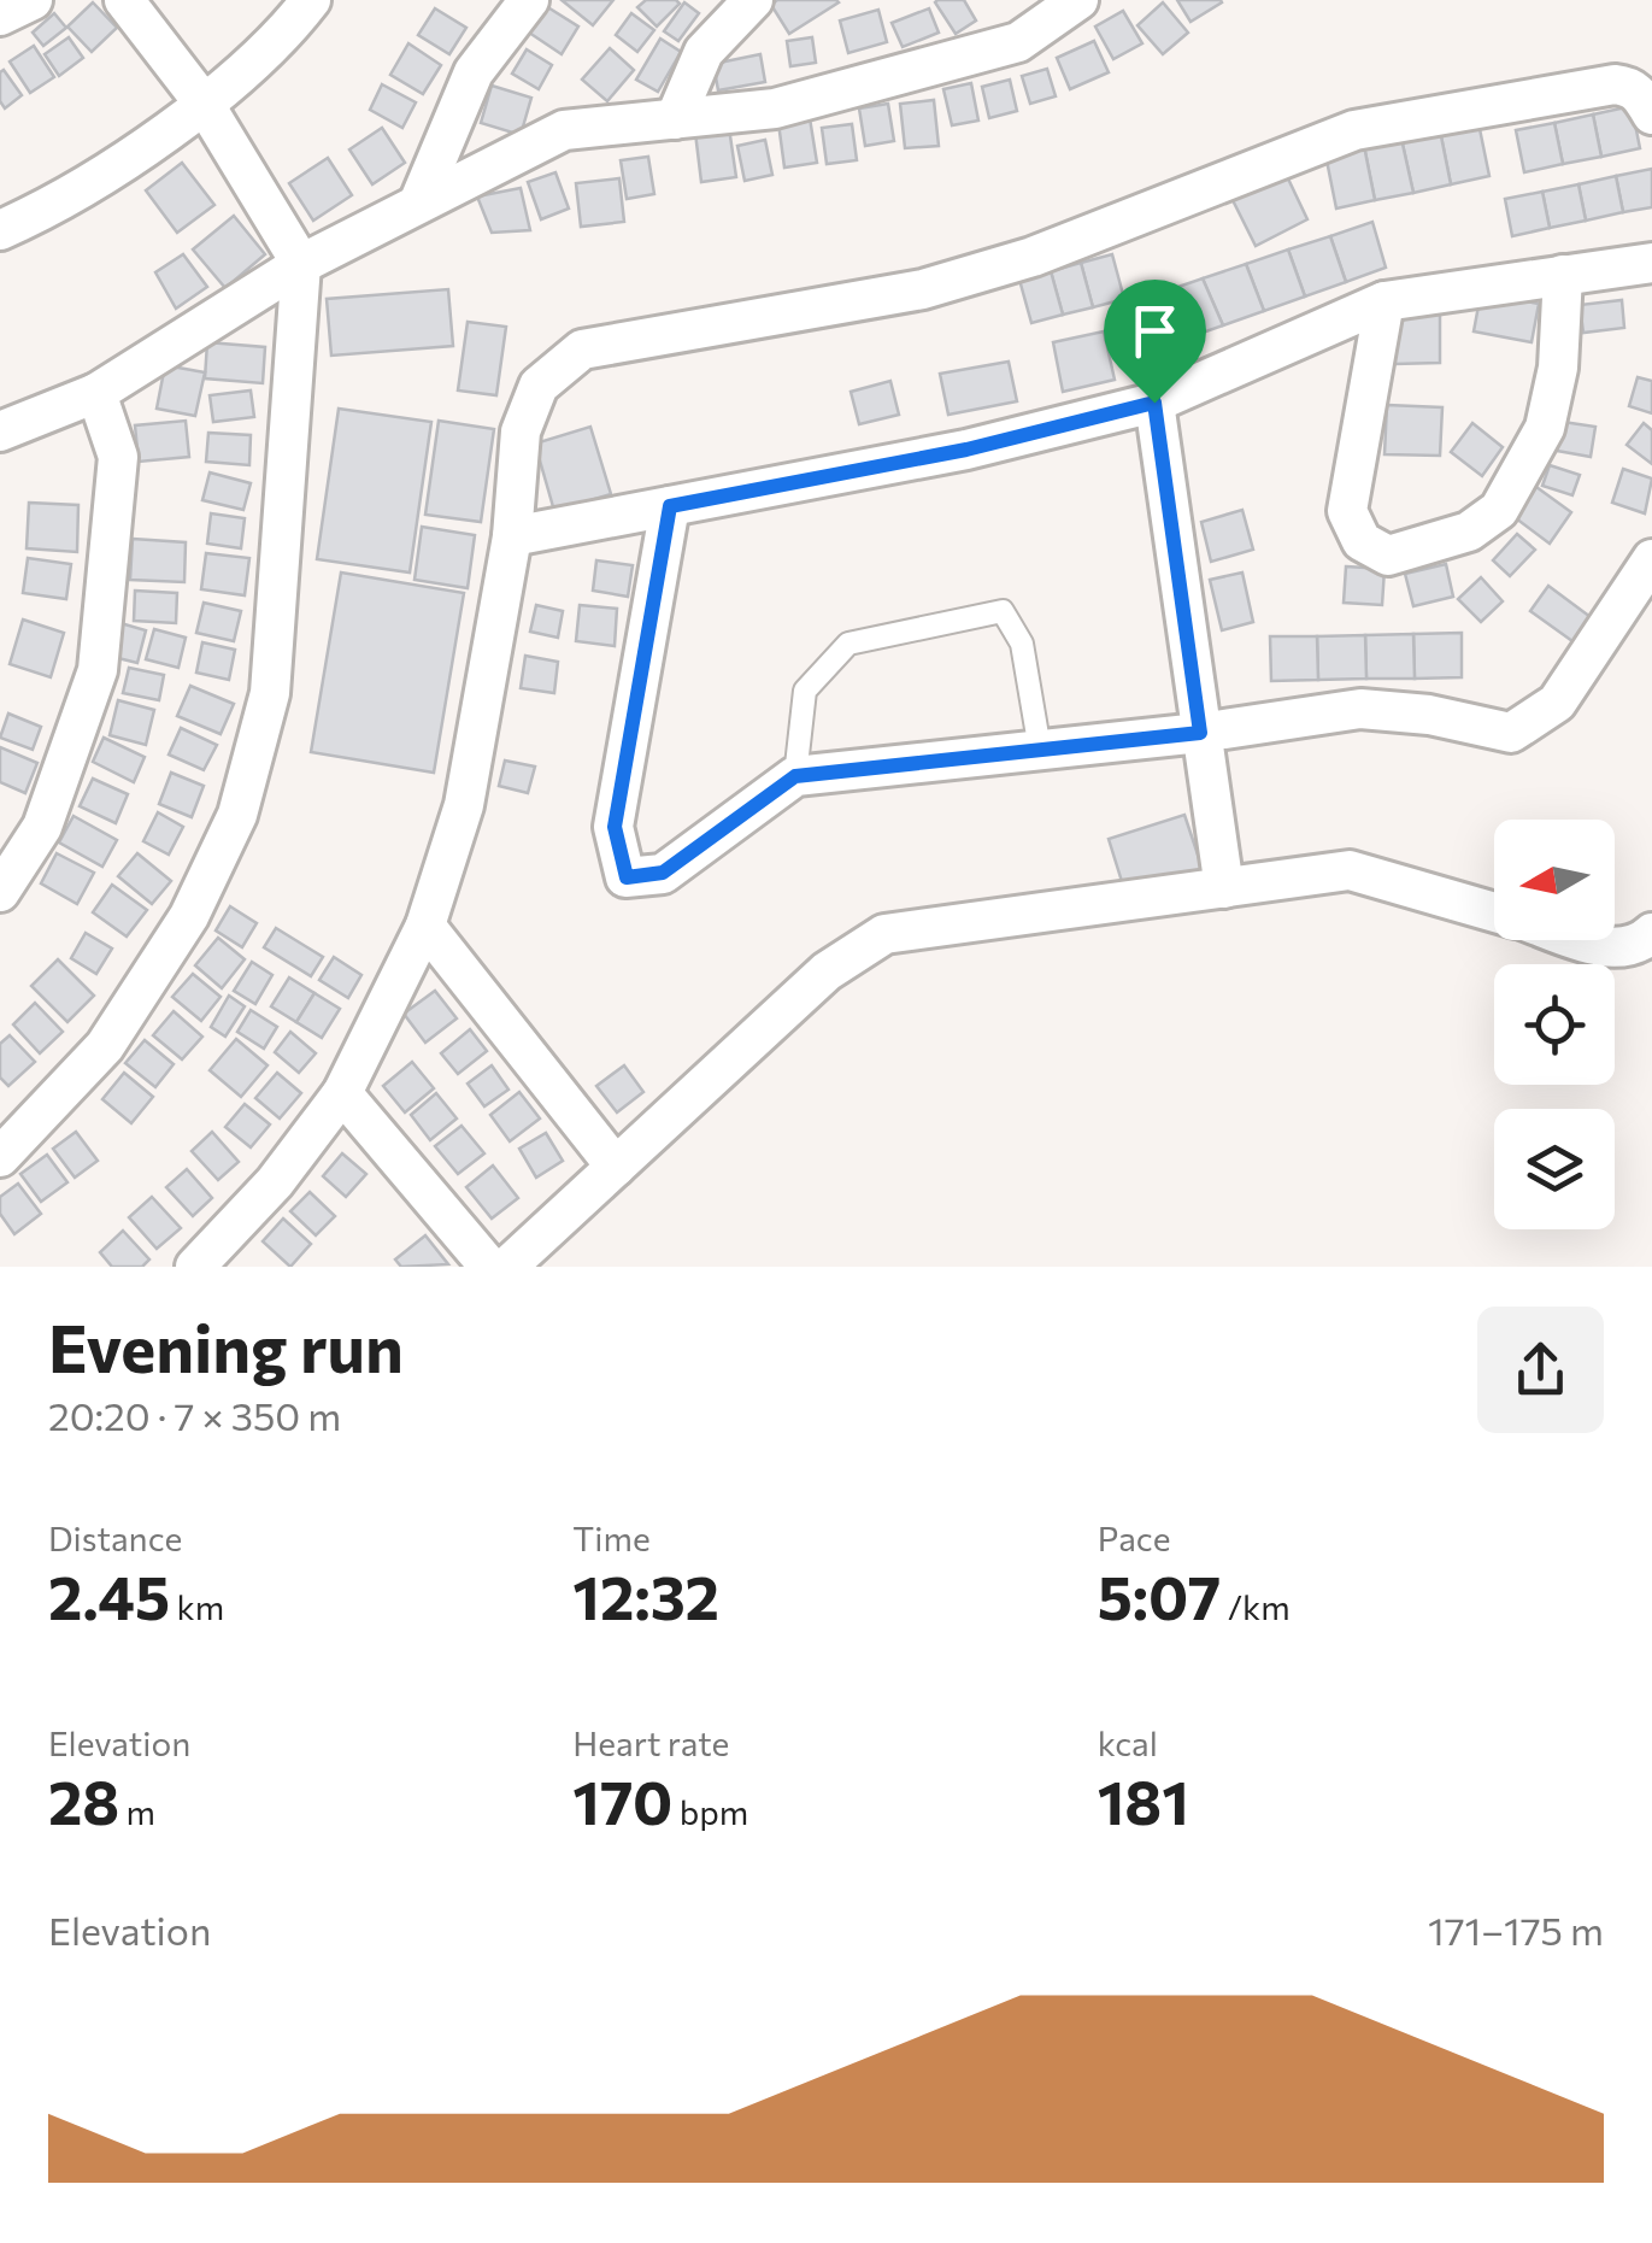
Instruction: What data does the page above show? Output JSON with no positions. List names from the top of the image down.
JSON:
{
  "north": "left",
  "page": {
    "heading": ["Evening run", "20:20 · 7 × 350 m"],
    "stats": [
      ["Distance", "2.45 km"],
      ["Time", "12:32"],
      ["Pace", "5:07 /km"],
      ["Elevation", "28 m"],
      ["Heart rate", "170 bpm"],
      ["kcal", "181"]
    ],
    "chart": ["Elevation", "171–175 m"]
  }
}
